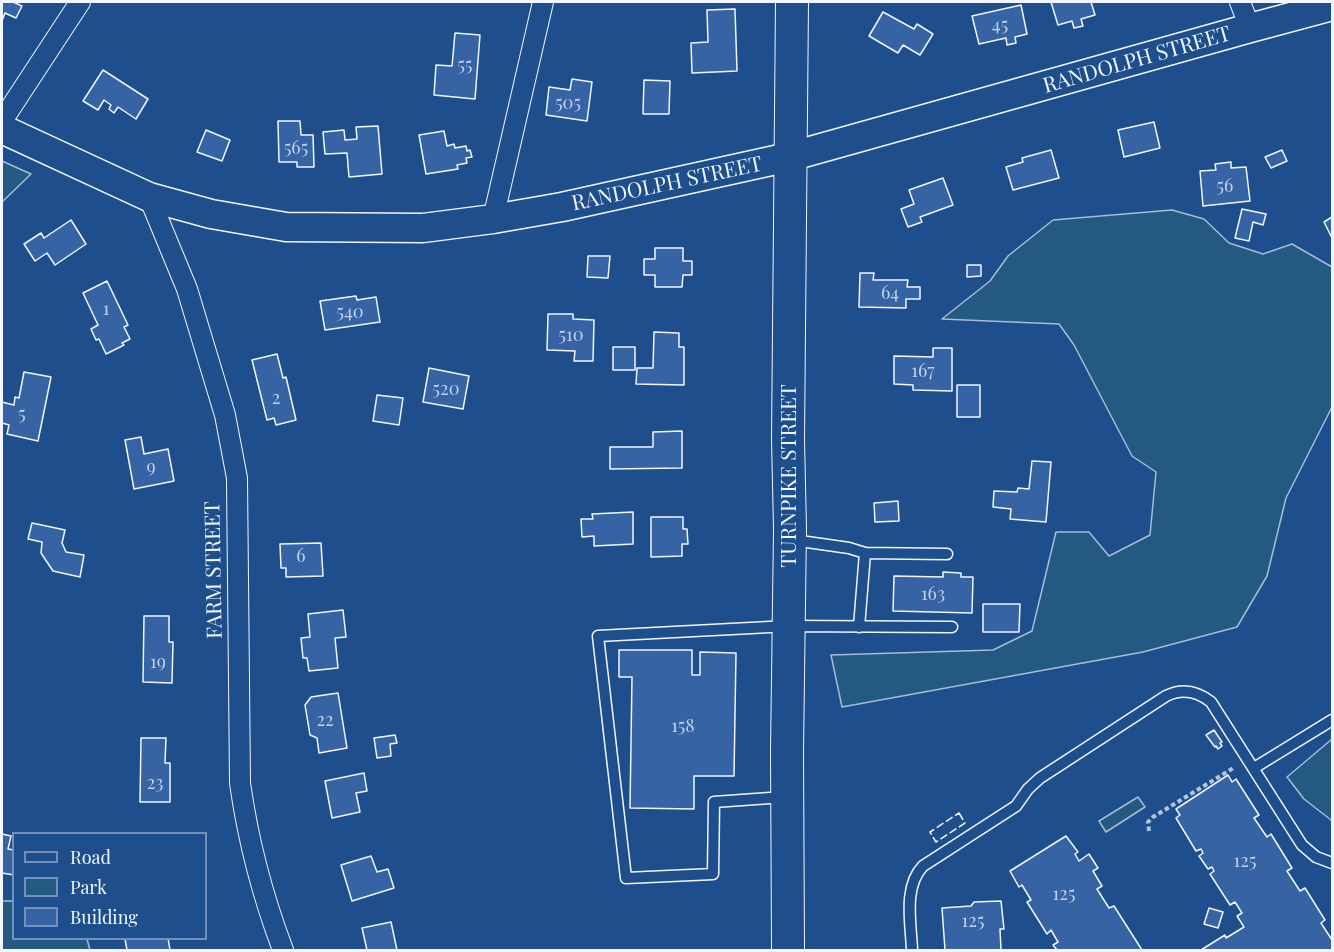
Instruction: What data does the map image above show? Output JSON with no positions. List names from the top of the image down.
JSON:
{
  "streets": {
    "main road": ["RANDOLPH STREET", "TURNPIKE STREET"],
    "street": ["FARM STREET"]
  },
  "crossings": [
    ["RANDOLPH STREET", "TURNPIKE STREET"],
    ["RANDOLPH STREET", "FARM STREET"]
  ],
  "house_numbers": [
    "45",
    "55",
    "505",
    "565",
    "56",
    "64",
    "1",
    "540",
    "510",
    "167",
    "520",
    "2",
    "5",
    "9",
    "6",
    "163",
    "19",
    "22",
    "158",
    "23",
    "125",
    "125",
    "125"
  ],
  "legend": ["Road", "Park", "Building"]
}
